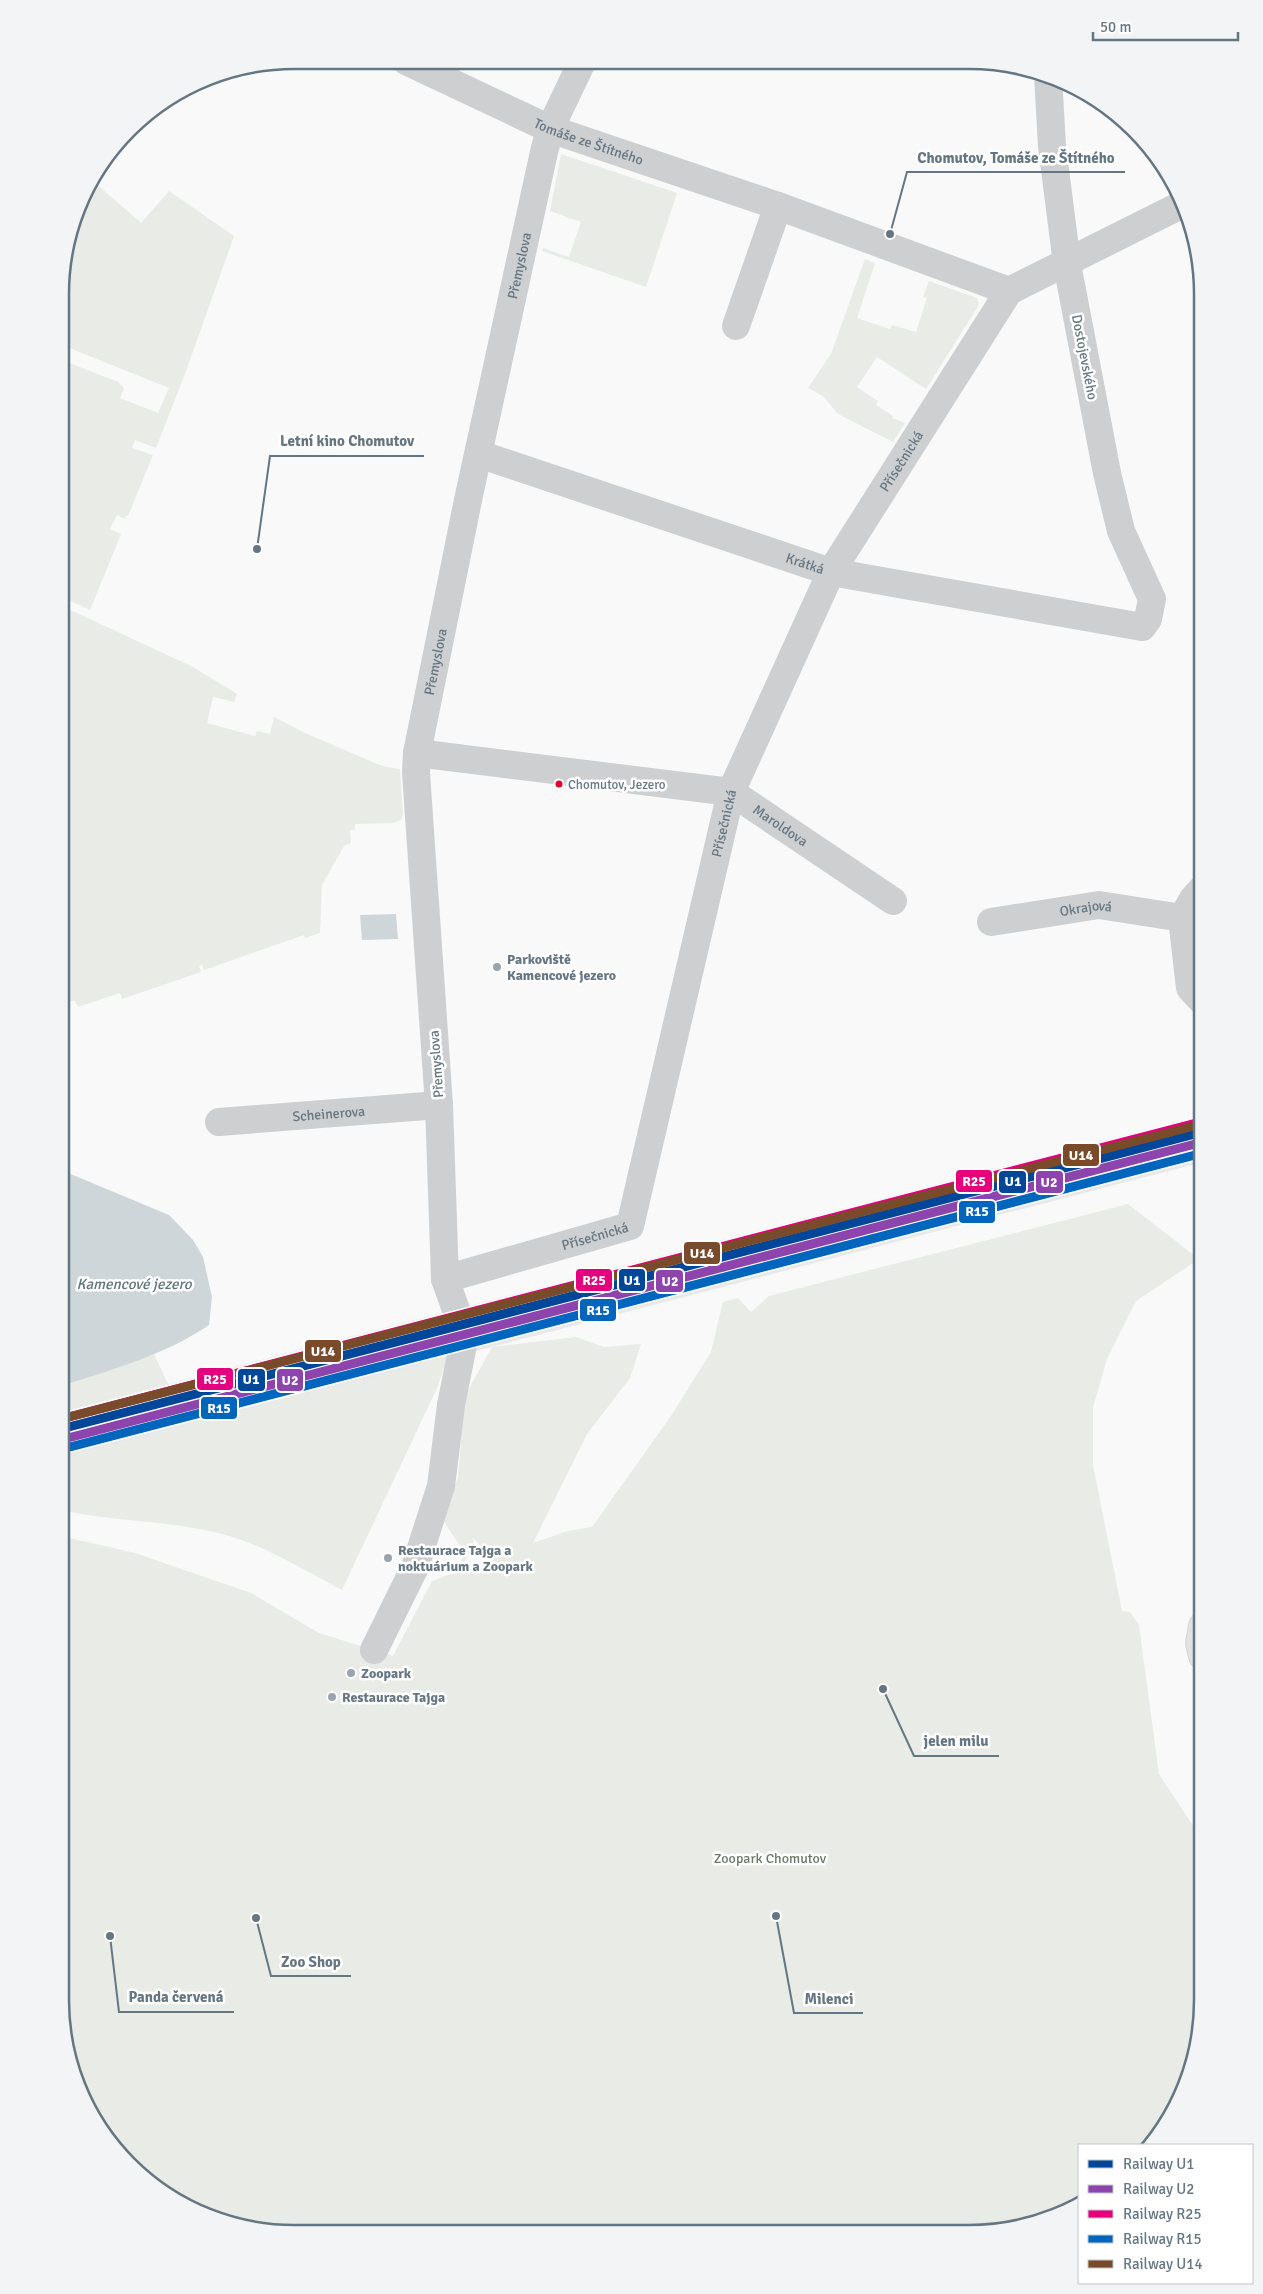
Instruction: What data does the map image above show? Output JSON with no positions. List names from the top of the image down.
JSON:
{
  "streets": {
    "street": [
      "Tomáše ze Štítného",
      "Přemyslova",
      "Dostojevského",
      "Přísečnická",
      "Krátká",
      "Maroldova",
      "Okrajová",
      "Scheinerova"
    ]
  },
  "crossings": [
    ["Tomáše ze Štítného", "Přemyslova"],
    ["Tomáše ze Štítného", "Přísečnická"],
    ["Přemyslova", "Přísečnická"],
    ["Přemyslova", "Krátká"],
    ["Přemyslova", "Maroldova"],
    ["Přemyslova", "Scheinerova"],
    ["Dostojevského", "Krátká"],
    ["Přísečnická", "Krátká"],
    ["Přísečnická", "Maroldova"]
  ],
  "water": ["Kamencové jezero"],
  "parks": ["Zoopark Chomutov"],
  "places": [
    "Chomutov, Tomáše ze Štítného",
    "Letní kino Chomutov",
    "Chomutov, Jezero",
    "Parkoviště Kamencové jezero",
    "Restaurace Tajga a noktuárium a Zoopark",
    "Zoopark",
    "jelen milu",
    "Restaurace Tajga",
    "Milenci",
    "Zoo Shop",
    "Panda červená"
  ],
  "lines": [
    "rail line R25",
    "rail line U14",
    "rail line U1",
    "rail line U2",
    "rail line R15"
  ],
  "legend": [
    "Railway U1",
    "Railway U2",
    "Railway R25",
    "Railway R15",
    "Railway U14"
  ],
  "scale_bar": "50 m"
}
